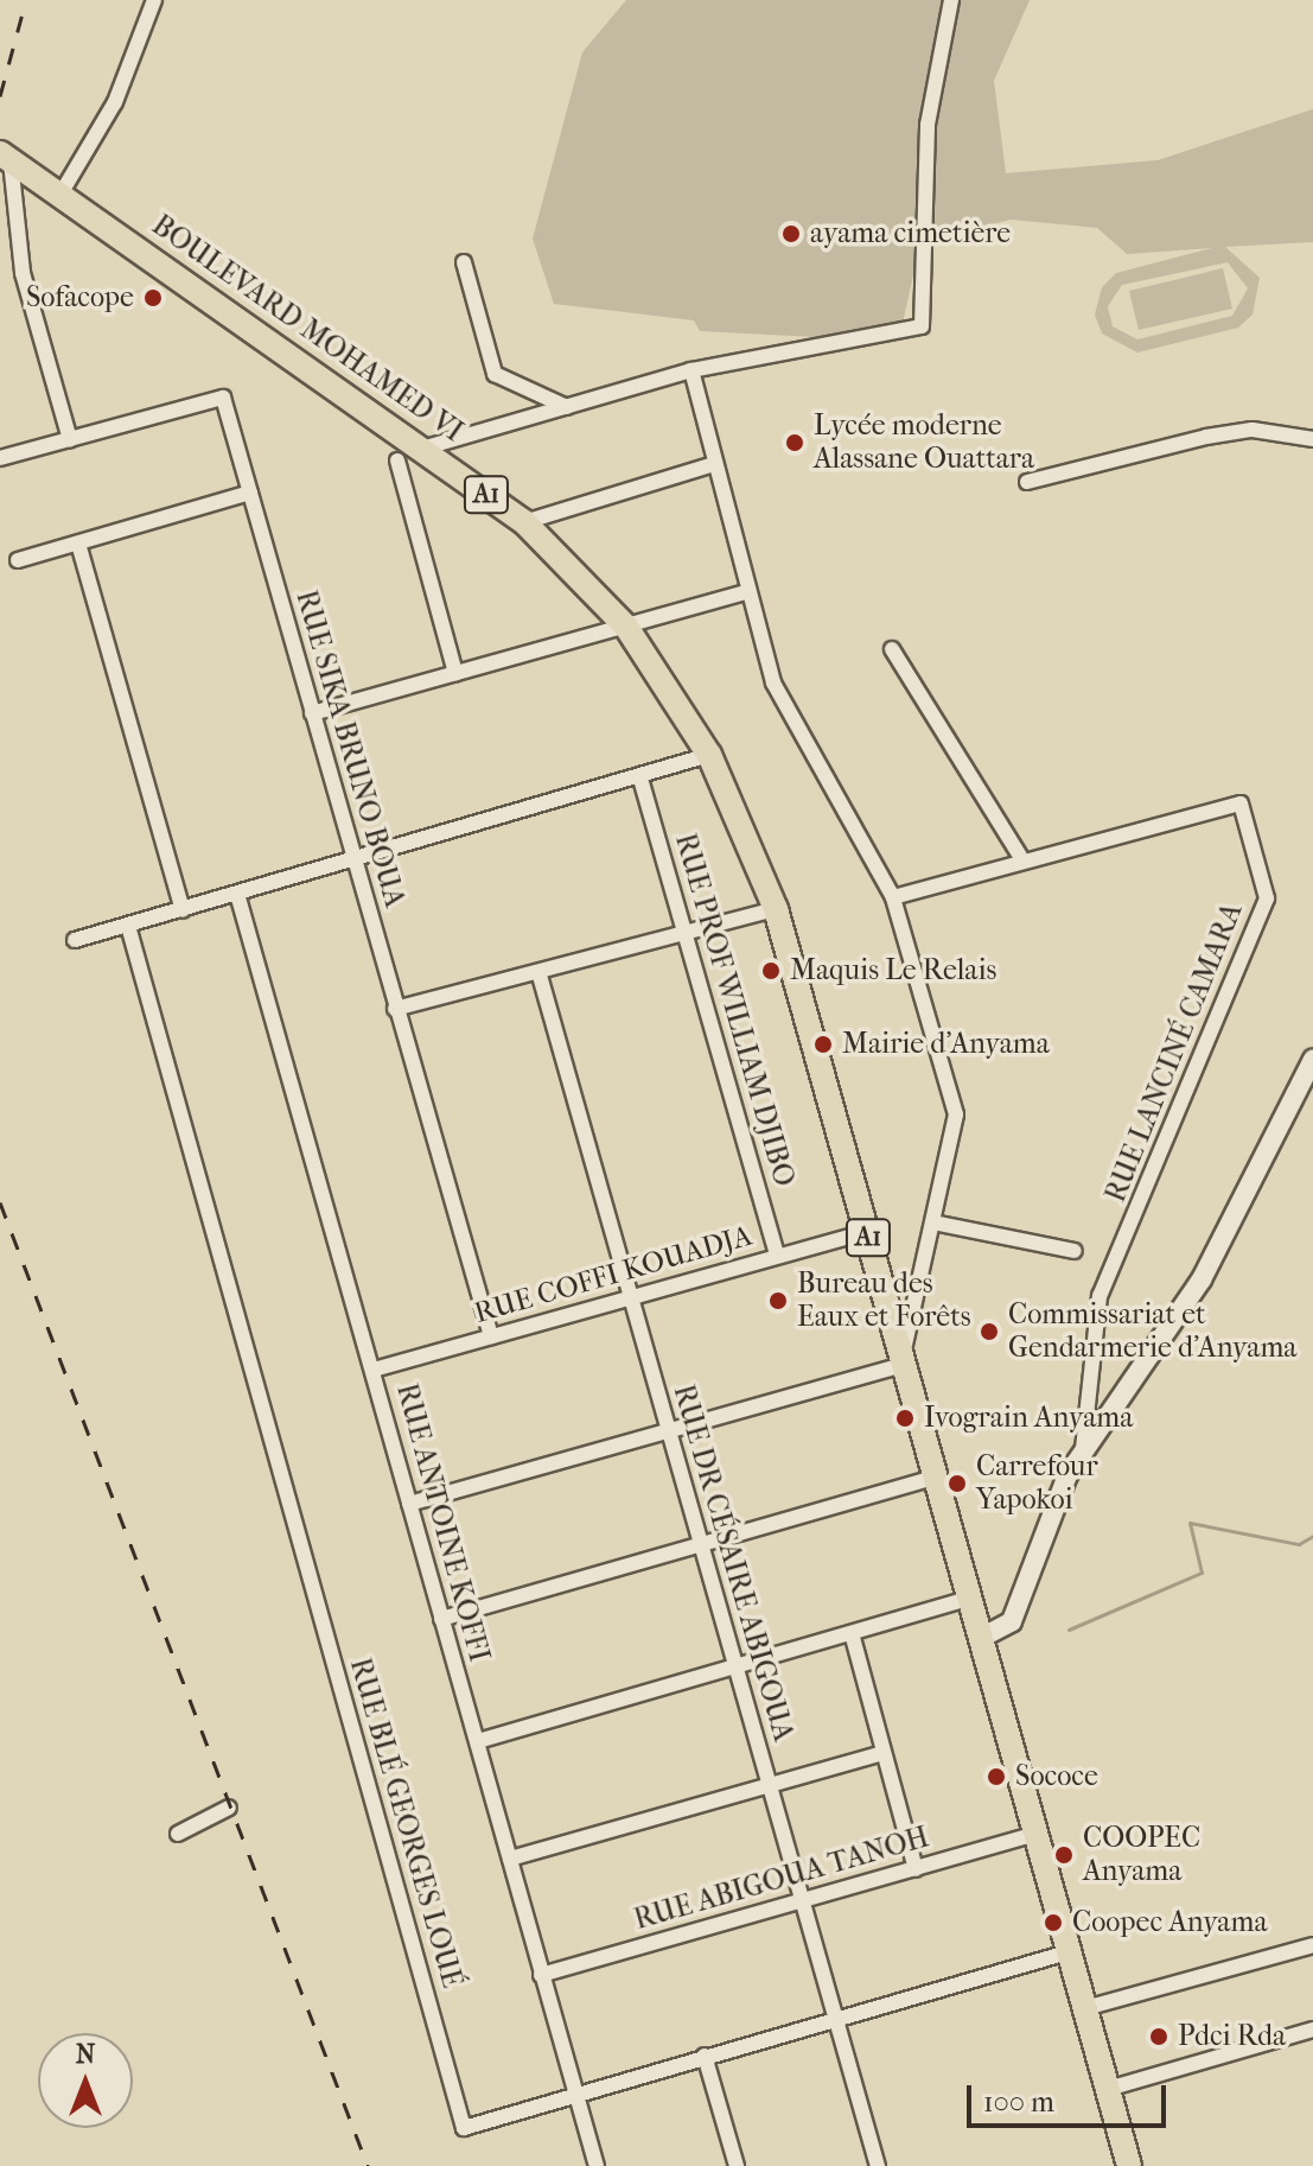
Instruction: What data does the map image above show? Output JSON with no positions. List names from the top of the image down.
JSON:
{
  "streets": {
    "main road": ["BOULEVARD MOHAMED VI", "A1"],
    "street": [
      "RUE SIKA BRUNO BOUA",
      "RUE PROF WILLIAM DJIBO",
      "RUE LANCINÉ CAMARA",
      "RUE COFFI KOUADJA",
      "RUE ANTOINE KOFFI",
      "RUE DR CÉSAIRE ABIGOUA",
      "RUE BLÉ GEORGES LOUÉ",
      "RUE ABIGOUA TANOH"
    ]
  },
  "crossings": [
    ["BOULEVARD MOHAMED VI", "RUE COFFI KOUADJA"],
    ["BOULEVARD MOHAMED VI", "RUE BLÉ GEORGES LOUÉ"],
    ["BOULEVARD MOHAMED VI", "RUE ABIGOUA TANOH"],
    ["RUE SIKA BRUNO BOUA", "RUE COFFI KOUADJA"],
    ["RUE PROF WILLIAM DJIBO", "RUE COFFI KOUADJA"],
    ["RUE COFFI KOUADJA", "RUE ANTOINE KOFFI"],
    ["RUE COFFI KOUADJA", "RUE DR CÉSAIRE ABIGOUA"],
    ["RUE ANTOINE KOFFI", "RUE BLÉ GEORGES LOUÉ"],
    ["RUE ANTOINE KOFFI", "RUE ABIGOUA TANOH"],
    ["RUE DR CÉSAIRE ABIGOUA", "RUE BLÉ GEORGES LOUÉ"],
    ["RUE DR CÉSAIRE ABIGOUA", "RUE ABIGOUA TANOH"]
  ],
  "places": [
    "ayama cimetière",
    "Sofacope",
    "Lycée moderne Alassane Ouattara",
    "Maquis Le Relais",
    "Mairie d'Anyama",
    "Bureau des Eaux et Forêts",
    "Commissariat et Gendarmerie d'Anyama",
    "Ivograin Anyama",
    "Carrefour Yapokoi",
    "Sococe",
    "COOPEC Anyama",
    "Coopec Anyama",
    "Pdci Rda"
  ],
  "scale_bar": "100 m",
  "north": "top"
}
